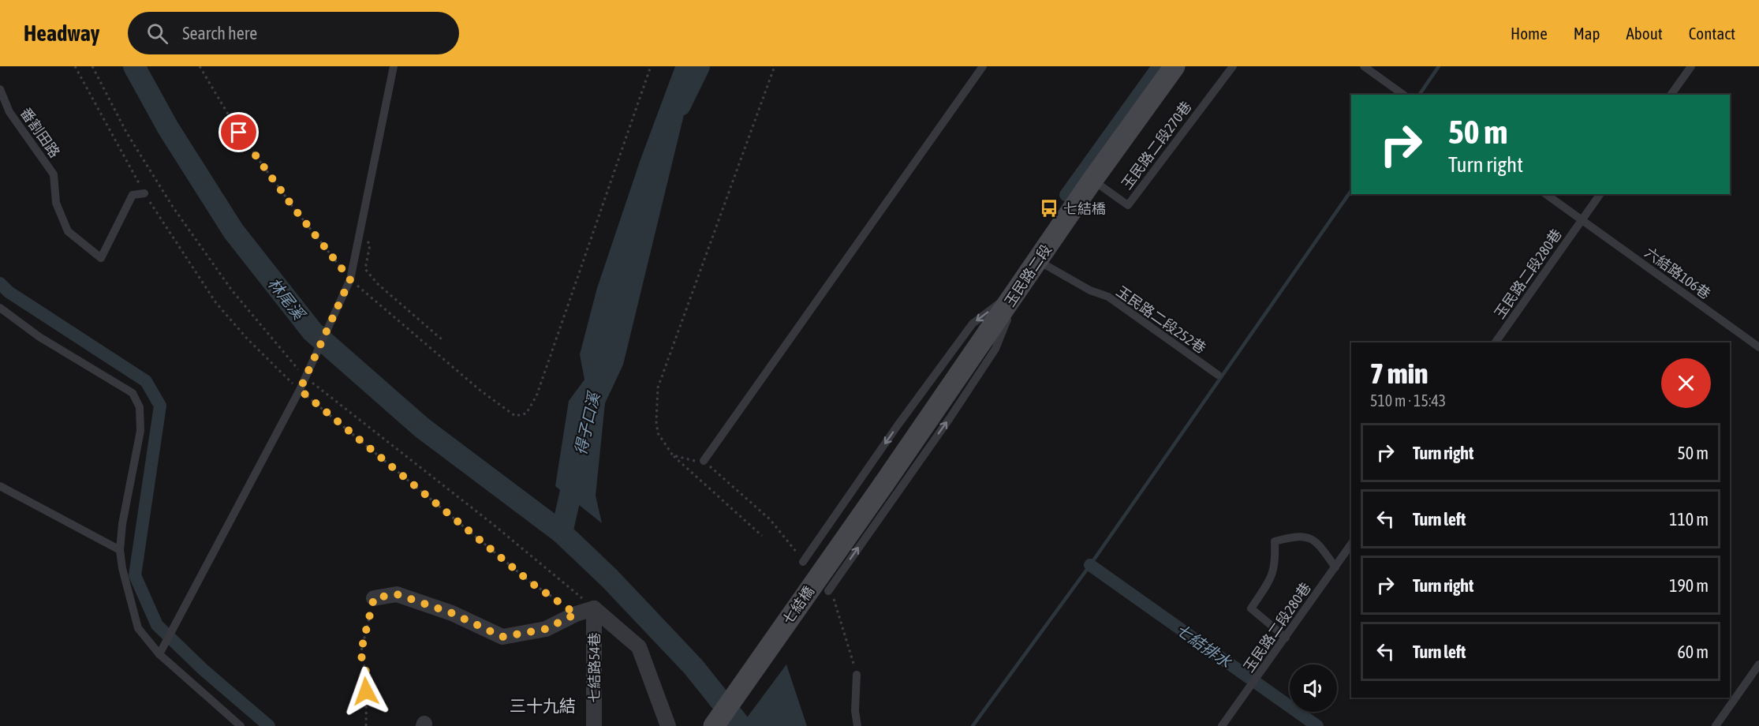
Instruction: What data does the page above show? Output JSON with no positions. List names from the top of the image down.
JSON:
{
  "streets": {
    "street": ["玉民路二段", "七結橋", "七結路54巷"],
    "lane": [
      "番割田路",
      "玉民路二段270巷",
      "六結路106巷",
      "玉民路二段280巷",
      "玉民路二段252巷"
    ]
  },
  "crossings": [
    ["玉民路二段270巷", "玉民路二段"],
    ["六結路106巷", "玉民路二段280巷"],
    ["玉民路二段", "玉民路二段252巷"],
    ["玉民路二段", "七結橋"]
  ],
  "districts": ["三十九結"],
  "water": ["林尾溪", "得子口溪", "七結排水"],
  "places": {
    "bus stop": ["七結橋"]
  },
  "page": {
    "header": "Headway",
    "search": "Search here",
    "nav": [
      "Home",
      "Map",
      "About",
      "Contact"
    ],
    "turn": ["50 m", "Turn right"],
    "heading": ["7 min", "510 m · 15:43"],
    "list": [
      {
        "name": "Turn right",
        "value": "50 m"
      },
      {
        "name": "Turn left",
        "value": "110 m"
      },
      {
        "name": "Turn right",
        "value": "190 m"
      },
      {
        "name": "Turn left",
        "value": "60 m"
      }
    ]
  }
}
